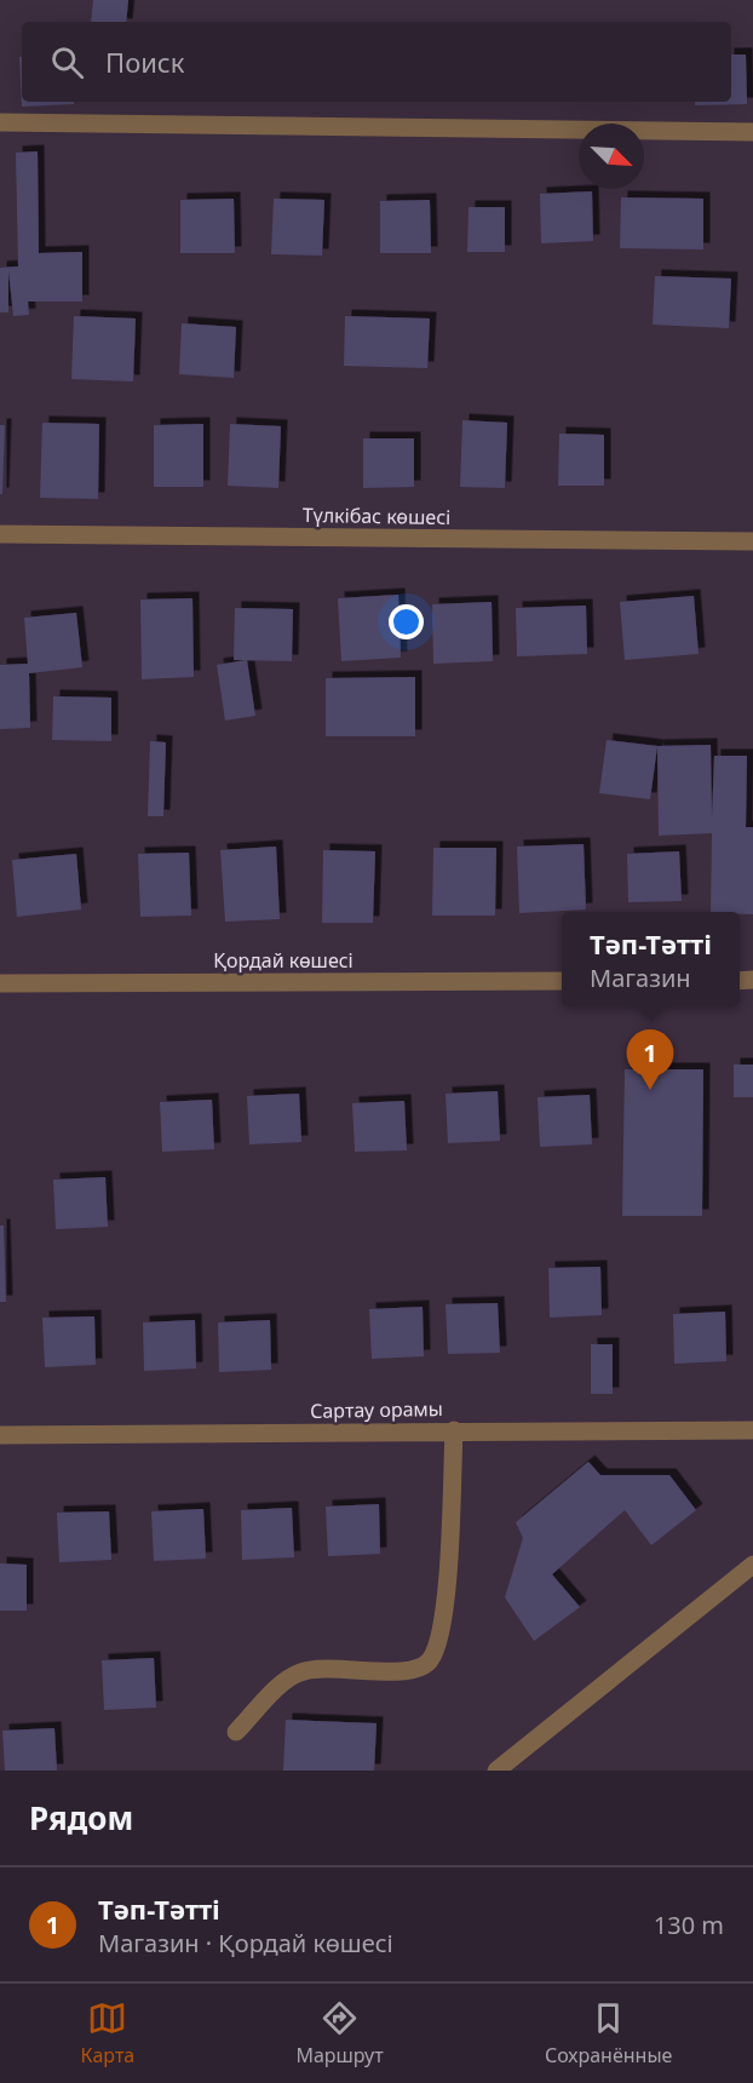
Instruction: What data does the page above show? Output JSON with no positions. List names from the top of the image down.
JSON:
{
  "streets": {
    "street": ["Түлкібас көшесі", "Қордай көшесі", "Сартау орамы"]
  },
  "north": "bottom right",
  "page": {
    "search": "Поиск",
    "popup": ["Тәп-Тәтті", "Магазин"],
    "pins": "1",
    "heading": "Рядом",
    "list": [
      {
        "mark": "1",
        "name": "Тәп-Тәтті",
        "note": "Магазин · Қордай көшесі",
        "value": "130 m"
      }
    ],
    "nav": ["Карта", "Маршрут", "Сохранённые"]
  }
}
